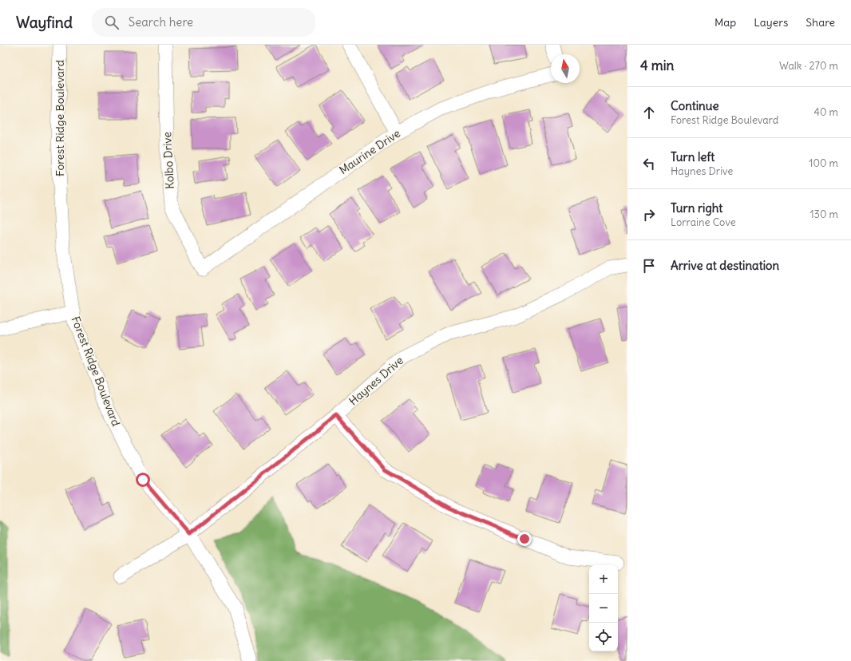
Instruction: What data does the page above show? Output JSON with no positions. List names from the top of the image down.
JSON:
{
  "streets": {
    "street": [
      "Forest Ridge Boulevard",
      "Maurine Drive",
      "Kolbo Drive",
      "Haynes Drive"
    ]
  },
  "crossings": [
    ["Forest Ridge Boulevard", "Haynes Drive"],
    ["Maurine Drive", "Kolbo Drive"]
  ],
  "north": "top",
  "page": {
    "header": "Wayfind",
    "search": "Search here",
    "nav": ["Map", "Layers", "Share"],
    "heading": ["4 min", "Walk · 270 m"],
    "list": [
      ["Continue", "Forest Ridge Boulevard", "40 m"],
      ["Turn left", "Haynes Drive", "100 m"],
      ["Turn right", "Lorraine Cove", "130 m"],
      "Arrive at destination"
    ],
    "map_buttons": ["+", "−"]
  }
}
